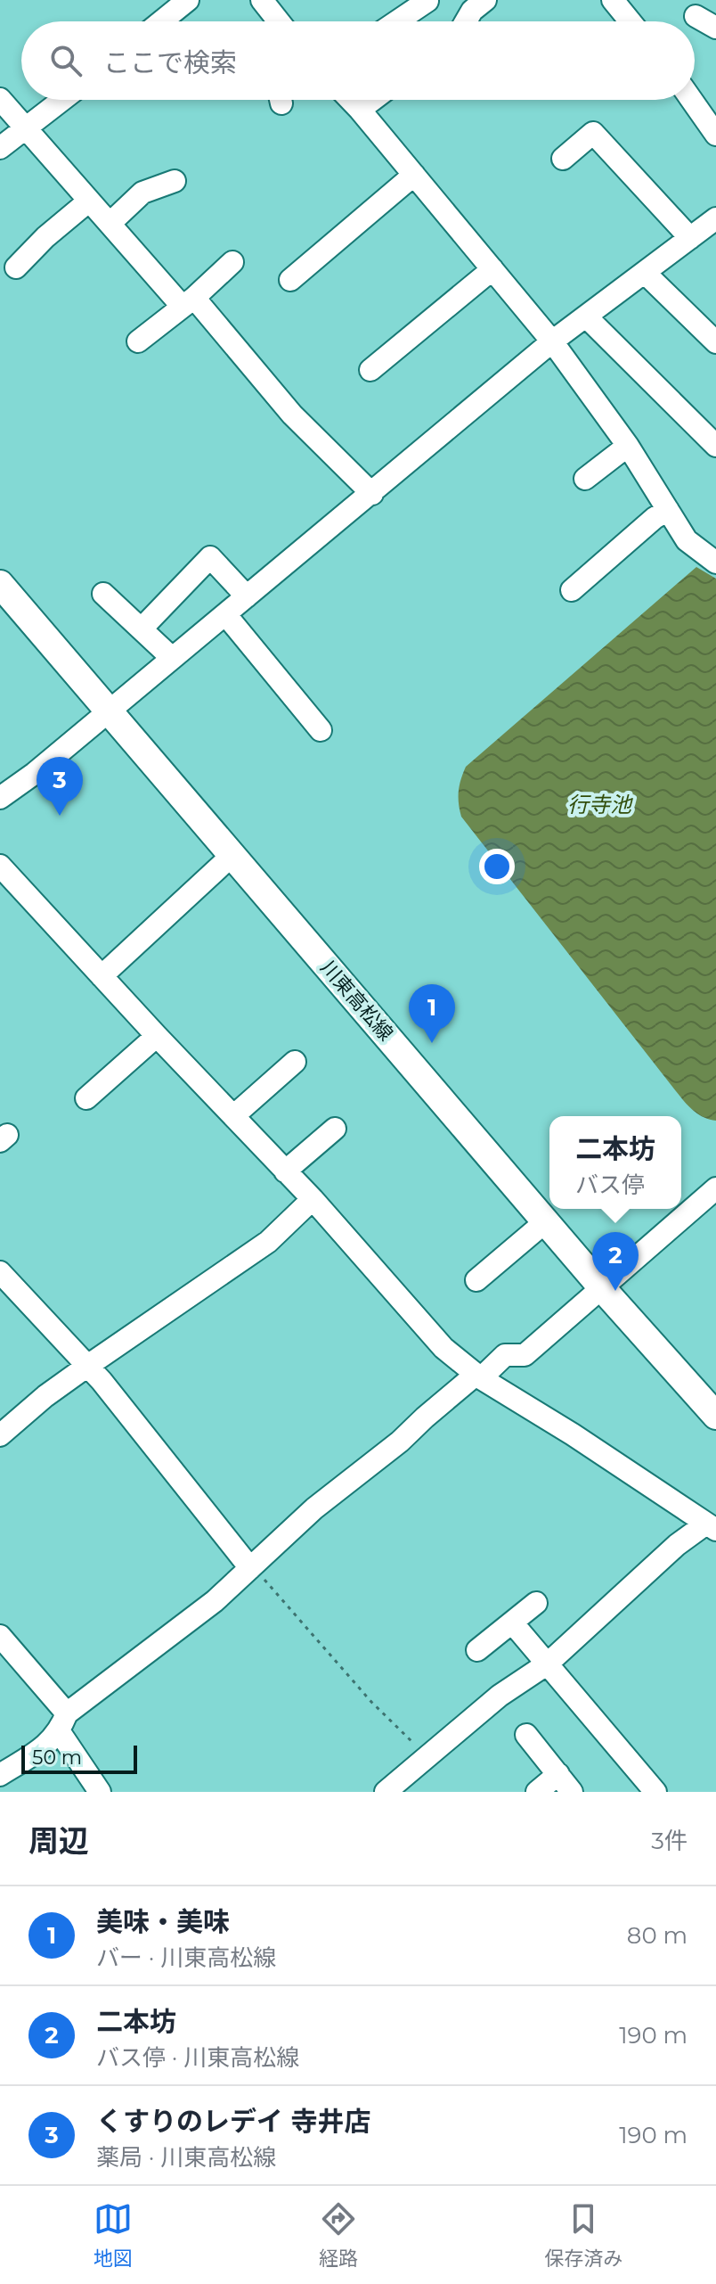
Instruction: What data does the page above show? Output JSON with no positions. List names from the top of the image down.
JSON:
{
  "streets": {
    "main road": ["川東高松線"]
  },
  "water": ["行寺池"],
  "scale_bar": "50 m",
  "page": {
    "search": "ここで検索",
    "pins": ["3", "1", "2"],
    "popup": ["二本坊", "バス停"],
    "scale": "50 m",
    "heading": ["周辺", "3件"],
    "list": [
      {
        "mark": "1",
        "name": "美味・美味",
        "note": "バー · 川東高松線",
        "value": "80 m"
      },
      {
        "mark": "2",
        "name": "二本坊",
        "note": "バス停 · 川東高松線",
        "value": "190 m"
      },
      {
        "mark": "3",
        "name": "くすりのレデイ 寺井店",
        "note": "薬局 · 川東高松線",
        "value": "190 m"
      }
    ],
    "nav": ["地図", "経路", "保存済み"]
  }
}
